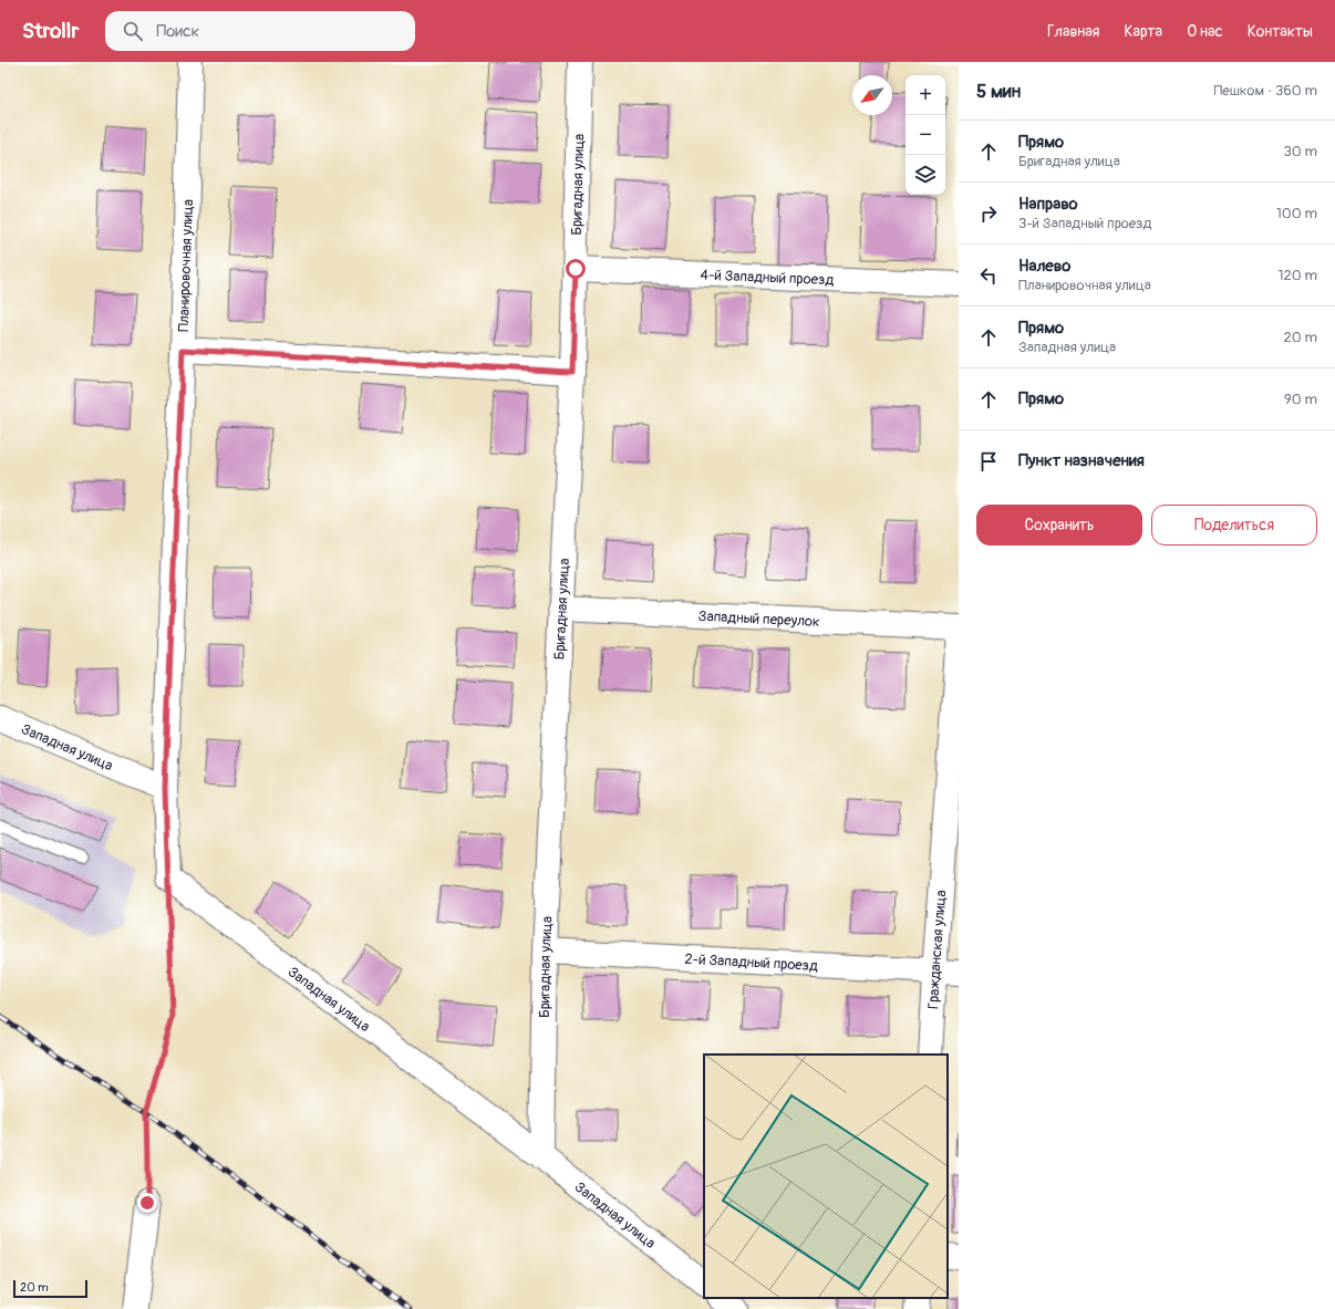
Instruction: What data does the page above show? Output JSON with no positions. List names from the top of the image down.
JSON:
{
  "streets": {
    "street": [
      "Бригадная улица",
      "Планировочная улица",
      "4-й Западный проезд",
      "Западный переулок",
      "Западная улица",
      "Гражданская улица",
      "2-й Западный проезд"
    ]
  },
  "crossings": [
    ["Бригадная улица", "4-й Западный проезд"],
    ["Бригадная улица", "Западный переулок"],
    ["Бригадная улица", "Западная улица"],
    ["Бригадная улица", "2-й Западный проезд"],
    ["Планировочная улица", "Западная улица"],
    ["Гражданская улица", "2-й Западный проезд"]
  ],
  "scale_bar": "20 m",
  "north": "bottom left",
  "page": {
    "header": "Strollr",
    "search": "Поиск",
    "nav": [
      "Главная",
      "Карта",
      "О нас",
      "Контакты"
    ],
    "heading": ["5 мин", "Пешком · 360 m"],
    "map_buttons": ["+", "−"],
    "list": [
      ["Прямо", "Бригадная улица", "30 m"],
      ["Направо", "3-й Западный проезд", "100 m"],
      ["Налево", "Планировочная улица", "120 m"],
      ["Прямо", "Западная улица", "20 m"],
      ["Прямо", "90 m"],
      "Пункт назначения"
    ],
    "buttons": ["Сохранить", "Поделиться"],
    "scale": "20 m"
  }
}
